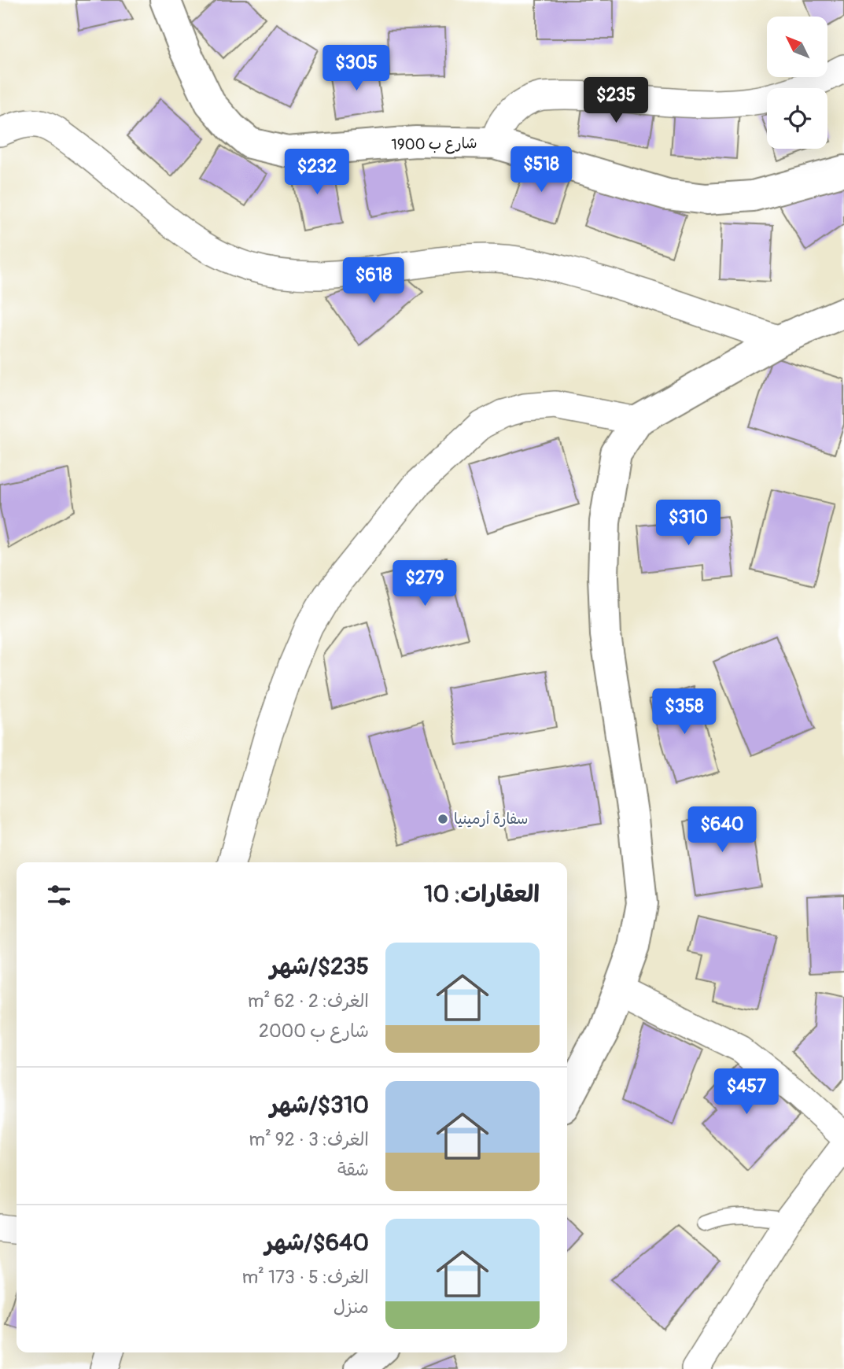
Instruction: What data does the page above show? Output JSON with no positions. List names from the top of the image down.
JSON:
{
  "streets": {
    "street": ["شارع ب 1900"]
  },
  "places": ["سفارة أرمينيا"],
  "north": "top left",
  "page": {
    "price": [
      "$305",
      "$235",
      "$518",
      "$232",
      "$618",
      "$310",
      "$279",
      "$358",
      "$640",
      "$457"
    ],
    "heading": "العقارات: 10",
    "list": [
      {
        "name": "$235/شهر",
        "note": "الغرف: 2 · 62 m² · شارع ب 2000"
      },
      {
        "name": "$310/شهر",
        "note": "الغرف: 3 · 92 m² · شقة"
      },
      {
        "name": "$640/شهر",
        "note": "الغرف: 5 · 173 m² · منزل"
      }
    ]
  }
}
